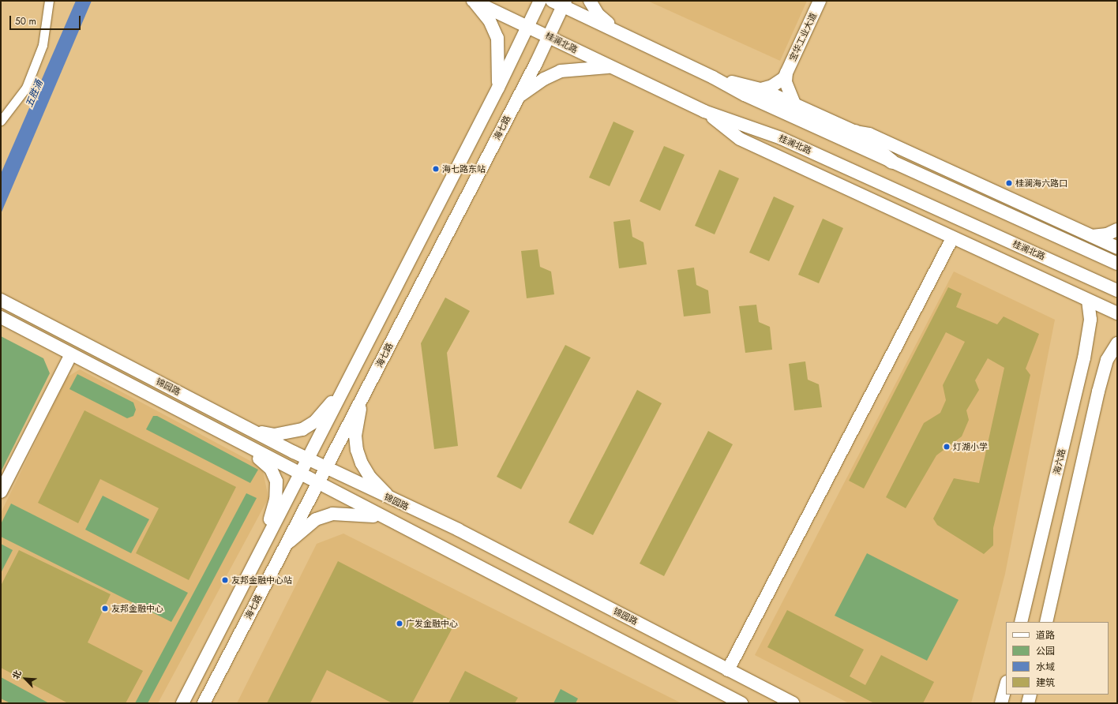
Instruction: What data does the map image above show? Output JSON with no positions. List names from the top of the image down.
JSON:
{
  "streets": {
    "main road": [
      "宝华工业大道",
      "桂澜北路",
      "海七路",
      "锦园路",
      "海六路"
    ]
  },
  "crossings": [
    ["桂澜北路", "海七路"],
    ["海七路", "锦园路"]
  ],
  "water": ["五胜涌"],
  "places": [
    "海七路东站",
    "桂澜海六路口",
    "灯湖小学",
    "友邦金融中心站",
    "友邦金融中心",
    "广发金融中心"
  ],
  "legend": [
    "道路",
    "公园",
    "水域",
    "建筑"
  ],
  "scale_bar": "50 m",
  "north": "top left"
}
